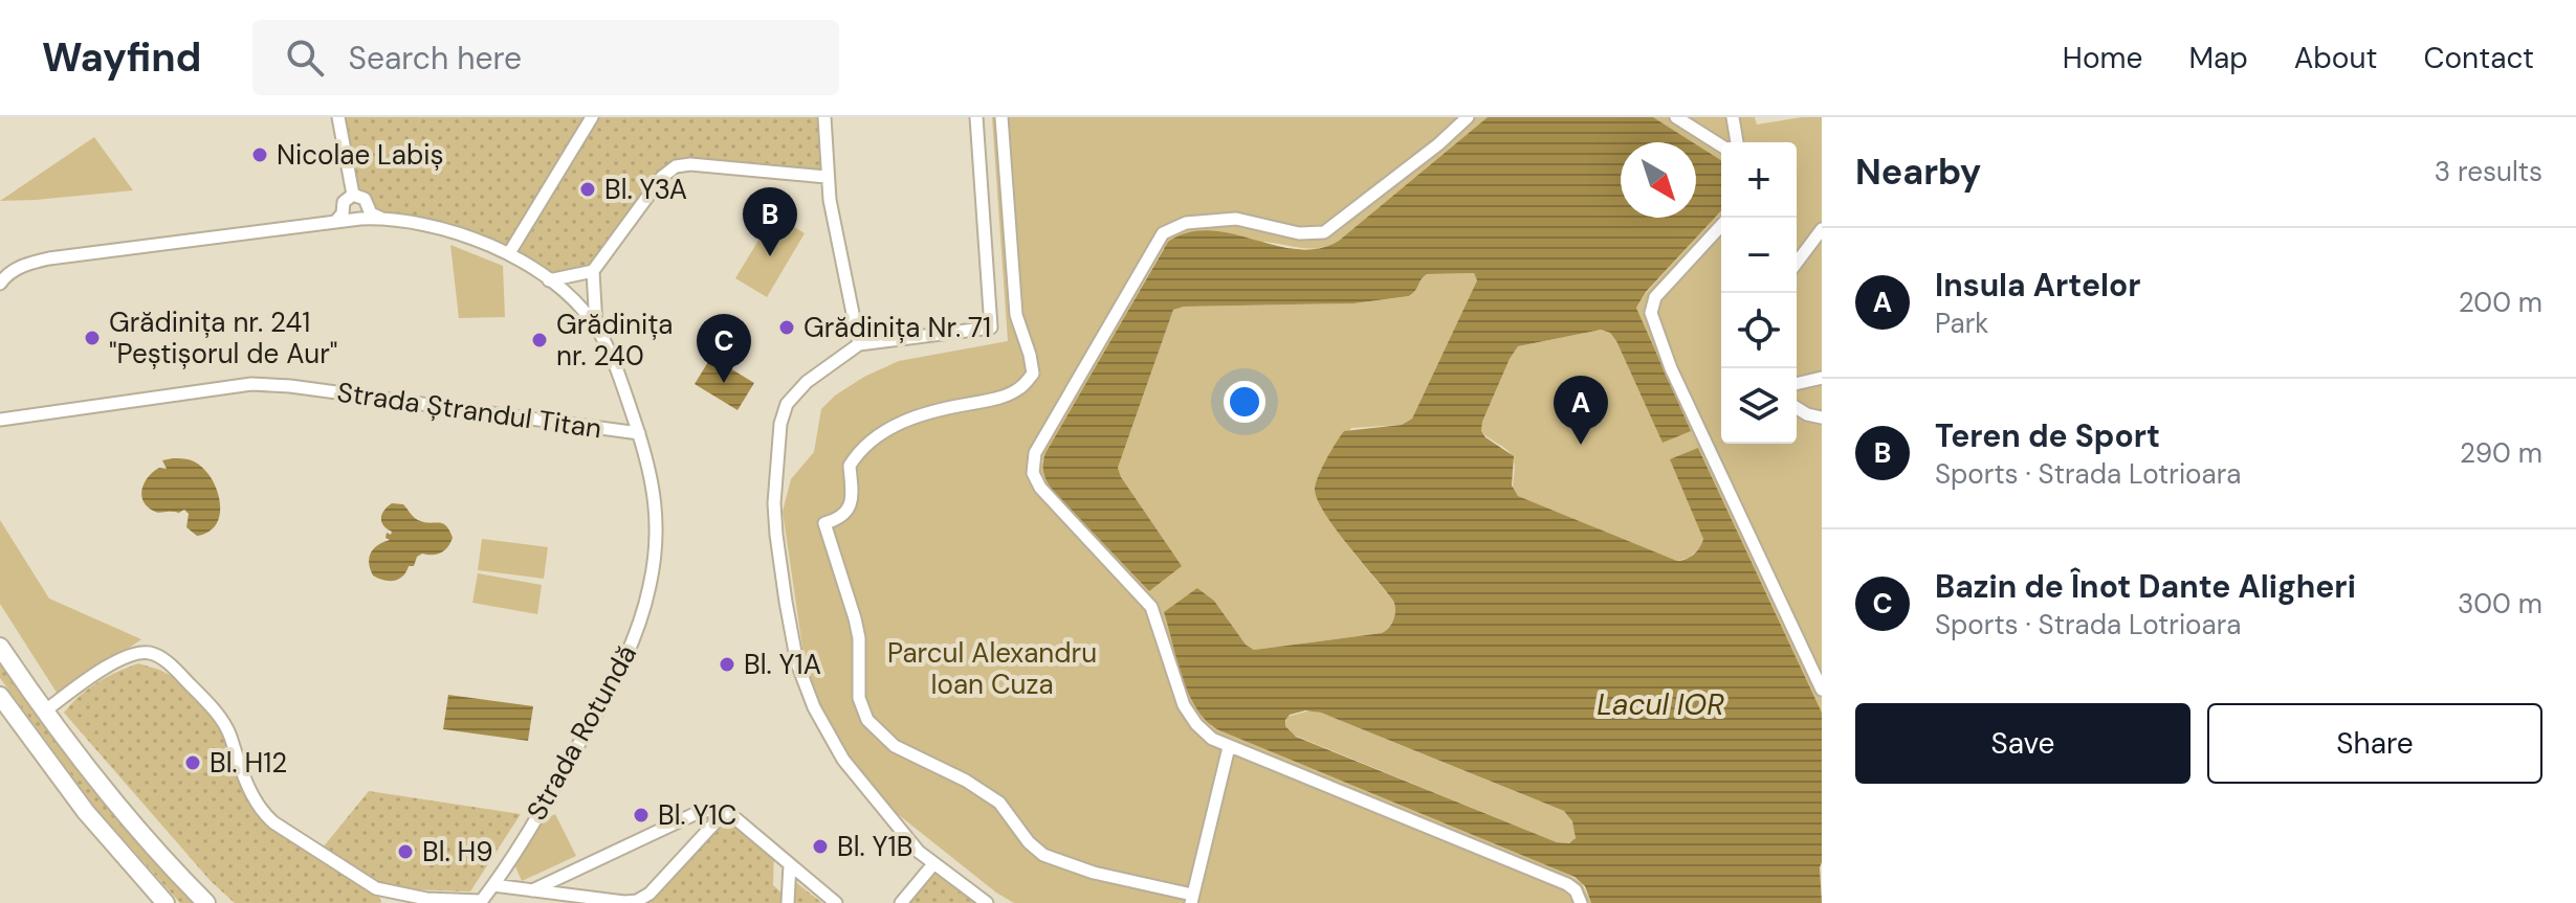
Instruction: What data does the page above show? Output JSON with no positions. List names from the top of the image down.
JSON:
{
  "streets": {
    "street": ["Strada Ștrandul Titan", "Strada Rotundă"]
  },
  "crossings": [
    ["Strada Ștrandul Titan", "Strada Rotundă"]
  ],
  "water": ["Lacul IOR"],
  "parks": ["Parcul Alexandru Ioan Cuza"],
  "places": [
    "Nicolae Labiș",
    "Bl. Y3A",
    "Grădinița Nr. 71",
    "Grădinița nr. 241 \"Peștișorul de Aur\"",
    "Grădinița nr. 240",
    "Bl. Y1A",
    "Bl. H12",
    "Bl. Y1C",
    "Bl. Y1B",
    "Bl. H9"
  ],
  "north": "bottom right",
  "page": {
    "header": "Wayfind",
    "search": "Search here",
    "nav": [
      "Home",
      "Map",
      "About",
      "Contact"
    ],
    "heading": ["Nearby", "3 results"],
    "map_buttons": ["+", "−"],
    "pins": ["B", "C", "A"],
    "list": [
      {
        "mark": "A",
        "name": "Insula Artelor",
        "note": "Park",
        "value": "200 m"
      },
      {
        "mark": "B",
        "name": "Teren de Sport",
        "note": "Sports · Strada Lotrioara",
        "value": "290 m"
      },
      {
        "mark": "C",
        "name": "Bazin de Înot Dante Aligheri",
        "note": "Sports · Strada Lotrioara",
        "value": "300 m"
      }
    ],
    "buttons": ["Save", "Share"]
  }
}
